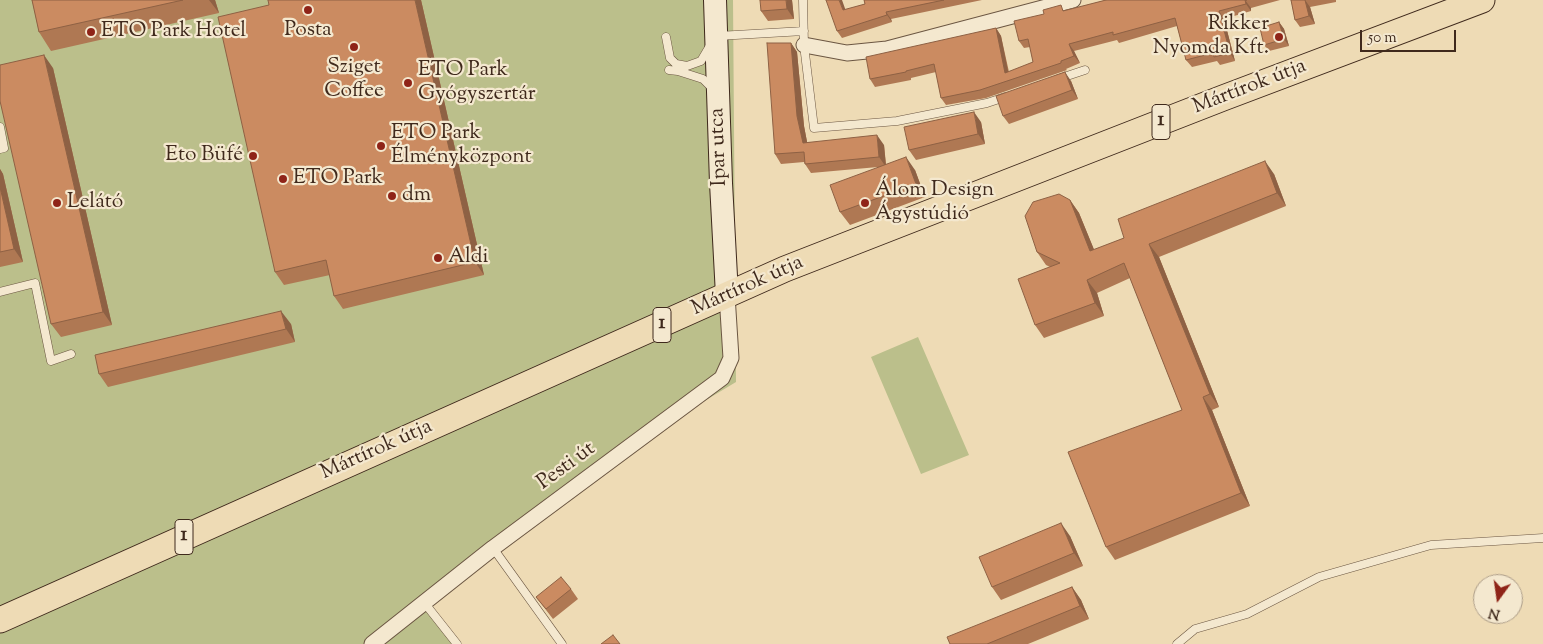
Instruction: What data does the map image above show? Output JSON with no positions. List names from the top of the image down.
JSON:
{
  "streets": {
    "main road": ["Mártírok útja", "1"],
    "street": ["Ipar utca", "Pesti út"]
  },
  "crossings": [
    ["Mártírok útja", "Ipar utca"],
    ["Mártírok útja", "Pesti út"],
    ["Ipar utca", "Pesti út"]
  ],
  "places": [
    "Posta",
    "ETO Park Hotel",
    "Rikker Nyomda Kft.",
    "Sziget Coffee",
    "ETO Park Gyógyszertár",
    "ETO Park Élményközpont",
    "Eto Büfé",
    "ETO Park",
    "dm",
    "Lelátó",
    "Álom Design Ágystúdió",
    "Aldi"
  ],
  "scale_bar": "50 m",
  "north": "bottom"
}
